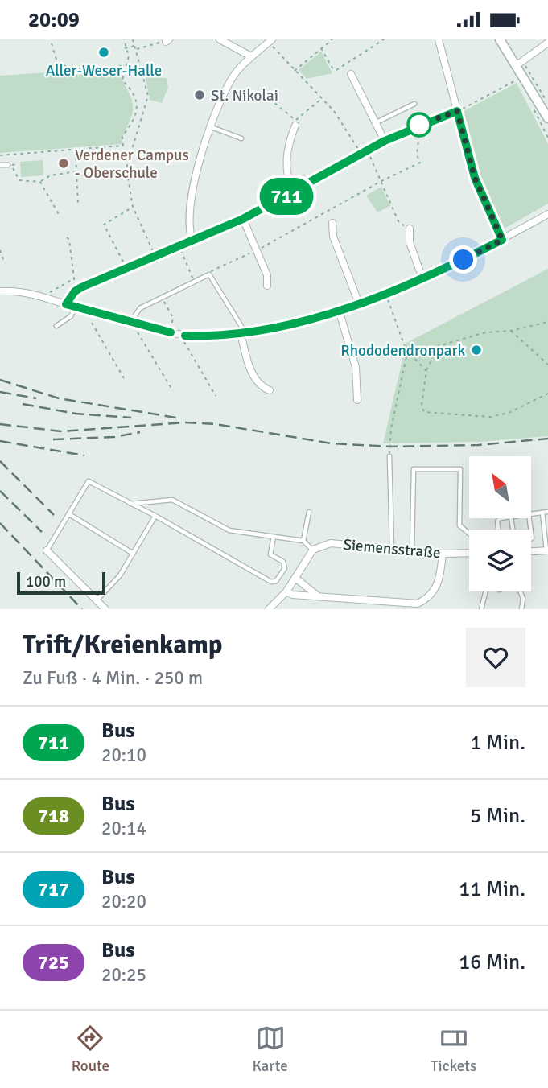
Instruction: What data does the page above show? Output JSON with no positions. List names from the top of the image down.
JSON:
{
  "streets": {
    "street": ["Siemensstraße"]
  },
  "places": [
    "Aller-Weser-Halle",
    "St. Nikolai",
    "Verdener Campus - Oberschule",
    "Rhododendronpark"
  ],
  "lines": ["bus line 711"],
  "scale_bar": "100 m",
  "north": "top left",
  "page": {
    "status": "20:09",
    "on_map": "711",
    "scale": "100 m",
    "heading": ["Trift/Kreienkamp", "Zu Fuß · 4 Min. · 250 m"],
    "list": [
      {
        "mark": "711",
        "name": "Bus",
        "note": "20:10",
        "value": "1 Min."
      },
      {
        "mark": "718",
        "name": "Bus",
        "note": "20:14",
        "value": "5 Min."
      },
      {
        "mark": "717",
        "name": "Bus",
        "note": "20:20",
        "value": "11 Min."
      },
      {
        "mark": "725",
        "name": "Bus",
        "note": "20:25",
        "value": "16 Min."
      }
    ],
    "tabs": ["Route", "Karte", "Tickets"]
  }
}
